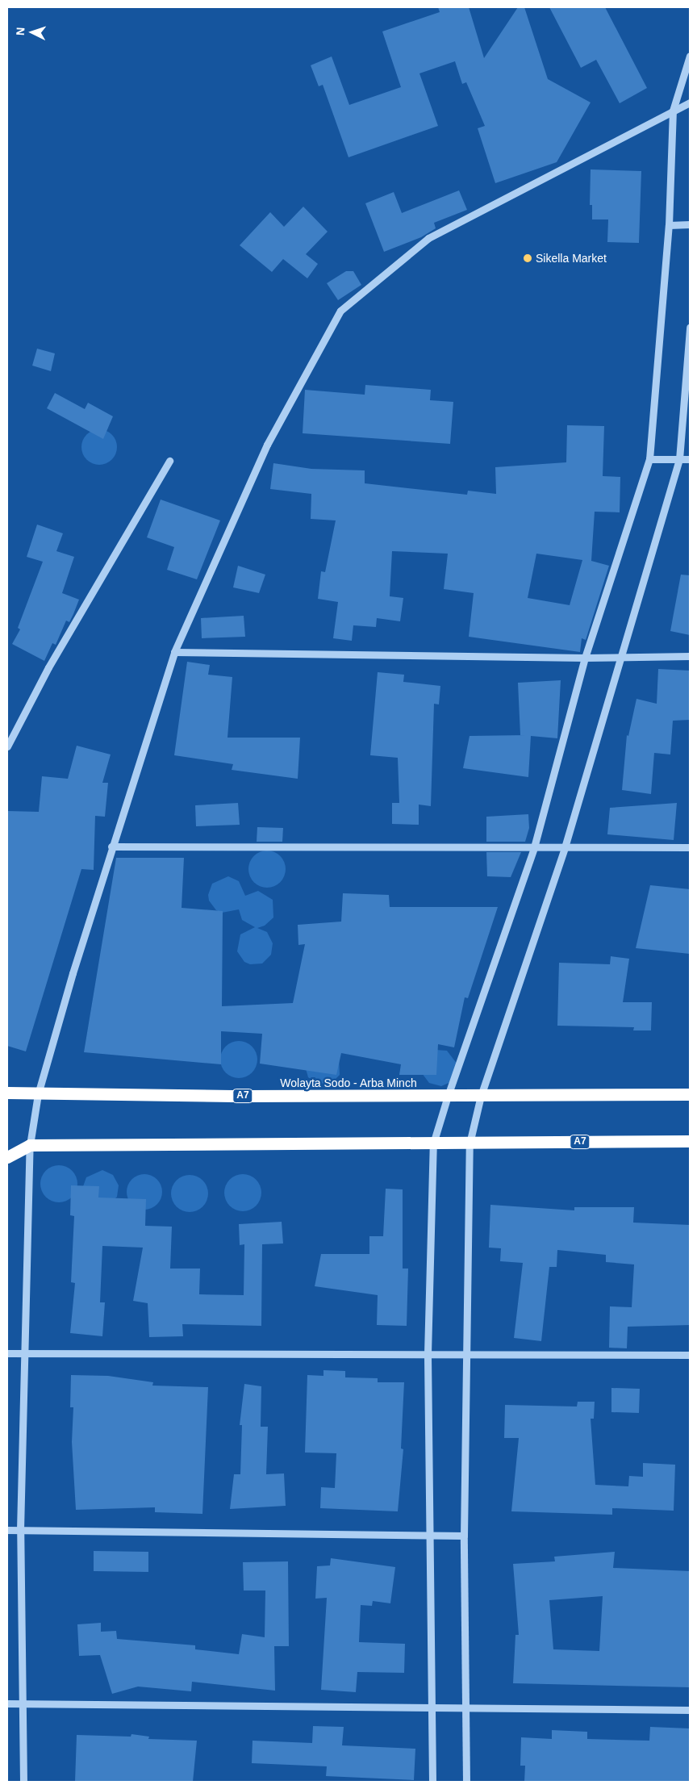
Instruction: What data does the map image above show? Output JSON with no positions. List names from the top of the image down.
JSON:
{
  "streets": {
    "highway": ["Wolayta Sodo - Arba Minch", "A7"]
  },
  "places": ["Sikella Market"],
  "north": "left"
}
